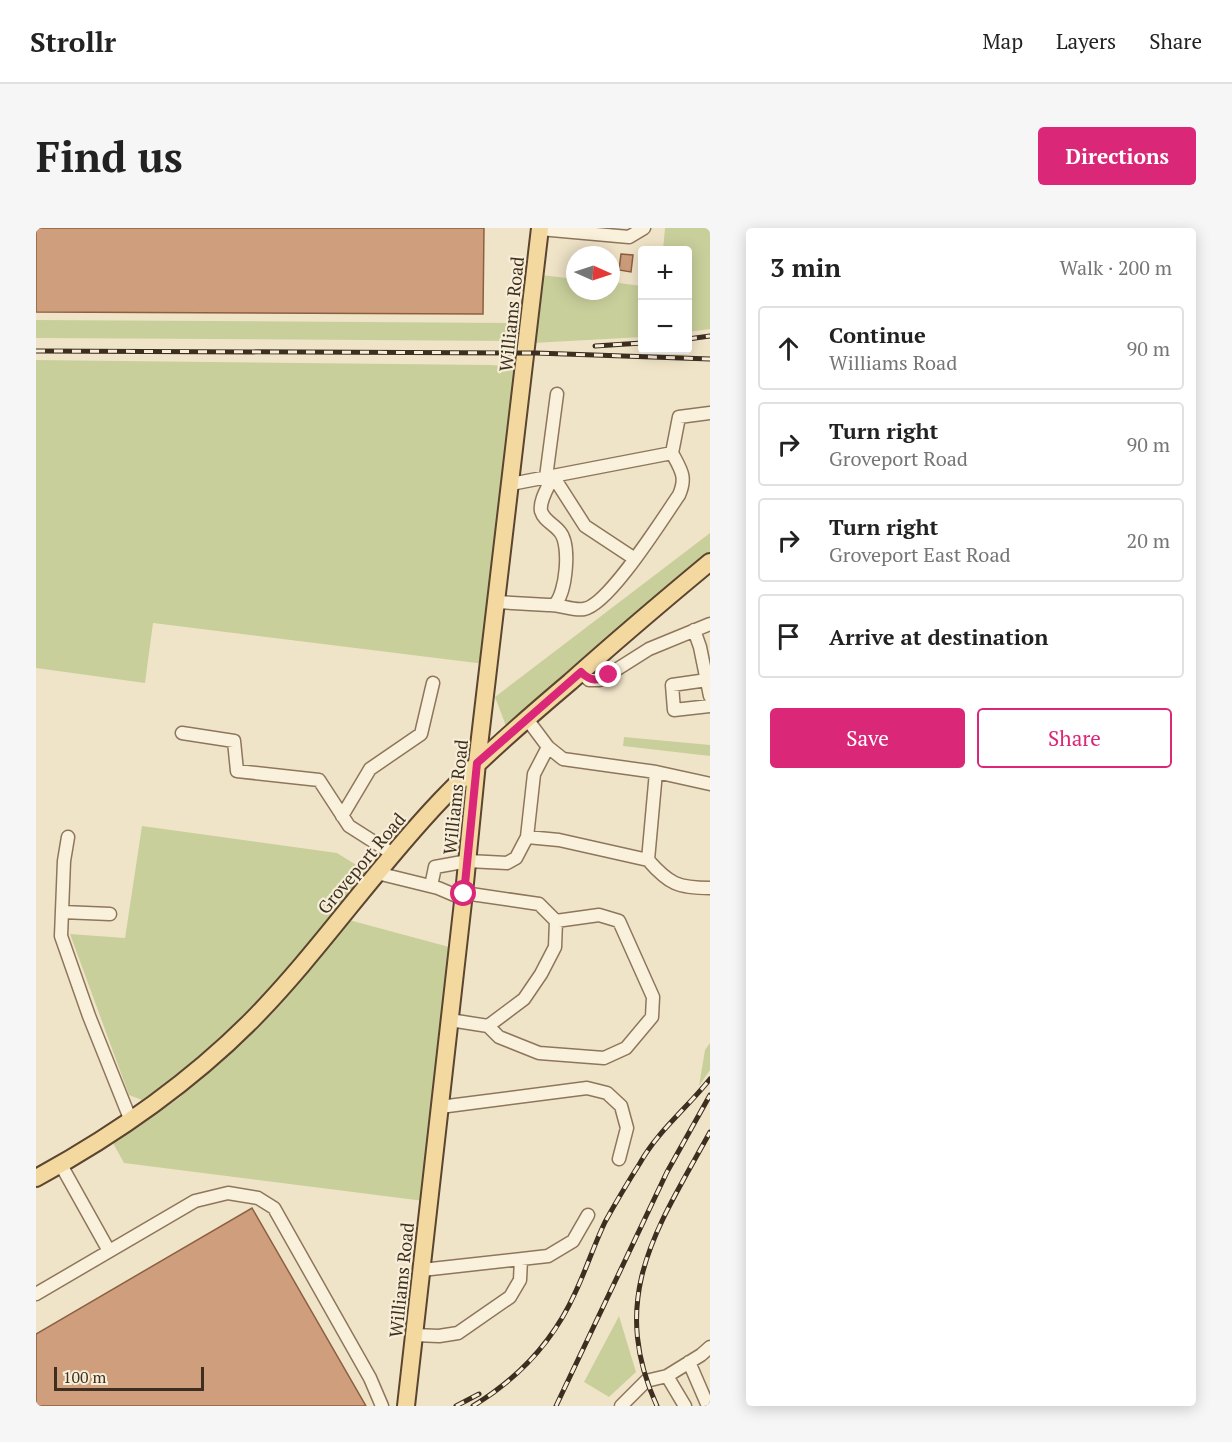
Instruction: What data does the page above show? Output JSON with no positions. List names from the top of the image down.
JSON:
{
  "streets": {
    "main road": ["Williams Road", "Groveport Road"]
  },
  "crossings": [
    ["Williams Road", "Groveport Road"]
  ],
  "scale_bar": "100 m",
  "north": "right",
  "page": {
    "header": "Strollr",
    "nav": ["Map", "Layers", "Share"],
    "buttons": [
      "Directions",
      ["Save", "Share"]
    ],
    "title": "Find us",
    "heading": ["3 min", "Walk · 200 m"],
    "map_buttons": ["+", "−"],
    "list": [
      ["Continue", "Williams Road", "90 m"],
      ["Turn right", "Groveport Road", "90 m"],
      ["Turn right", "Groveport East Road", "20 m"],
      "Arrive at destination"
    ],
    "scale": "100 m"
  }
}
